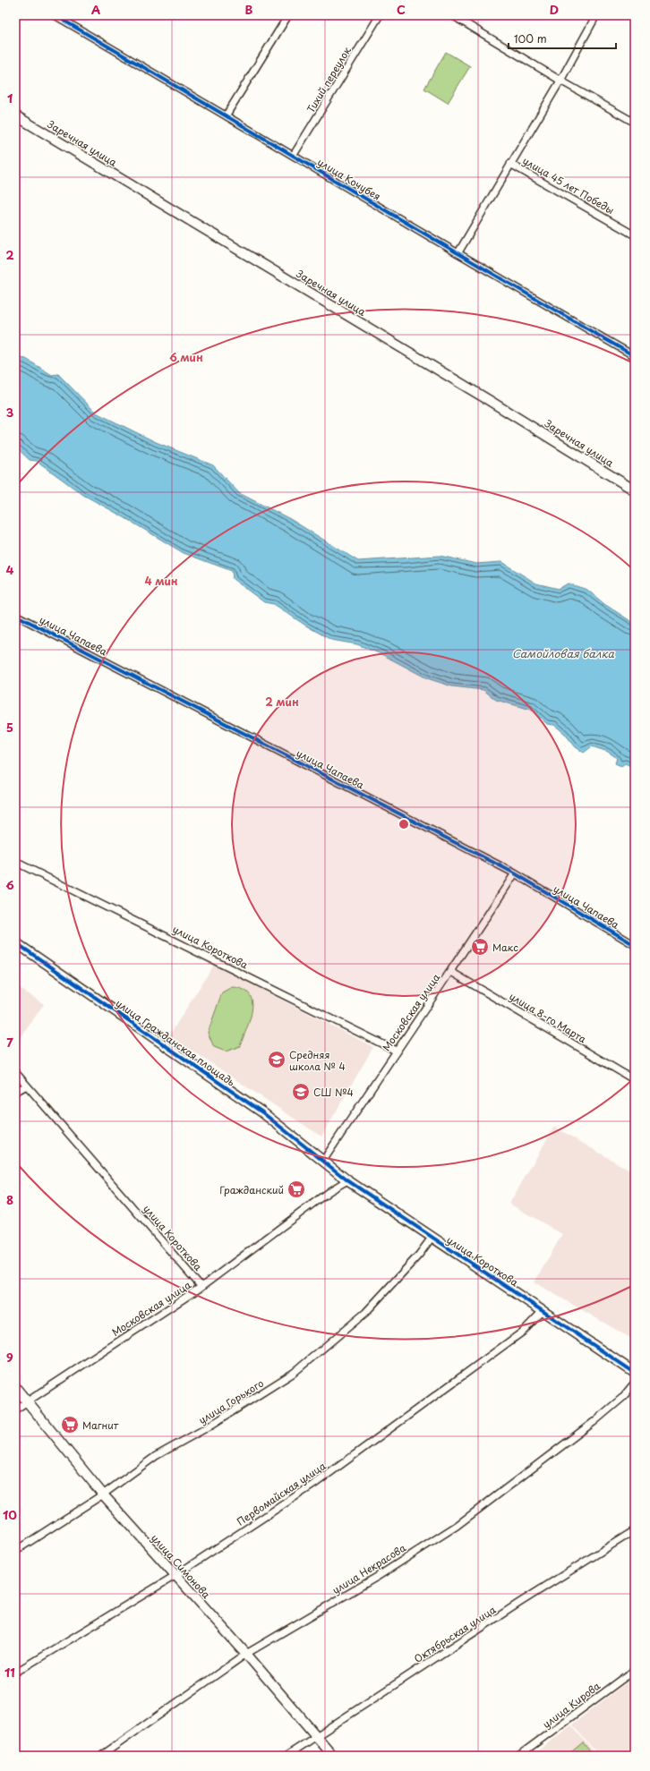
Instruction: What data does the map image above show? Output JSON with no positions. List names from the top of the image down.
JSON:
{
  "streets": {
    "street": [
      "Тихий переулок",
      "Заречная улица",
      "улица Кочубея",
      "улица 45 лет Победы",
      "улица Чапаева",
      "улица Короткова",
      "Московская улица",
      "улица 8-го Марта",
      "улица Гражданская площадь",
      "улица Горького",
      "Первомайская улица",
      "улица Симонова",
      "улица Некрасова",
      "Октябрьская улица",
      "улица Кирова"
    ]
  },
  "crossings": [
    ["Тихий переулок", "улица Кочубея"],
    ["улица Чапаева", "Московская улица"],
    ["улица Короткова", "Московская улица"],
    ["улица Короткова", "улица Гражданская площадь"],
    ["улица Короткова", "улица Горького"],
    ["улица Короткова", "Первомайская улица"],
    ["Московская улица", "улица 8-го Марта"],
    ["Московская улица", "улица Гражданская площадь"],
    ["Московская улица", "улица Симонова"],
    ["улица Горького", "улица Симонова"],
    ["Первомайская улица", "улица Симонова"],
    ["улица Симонова", "улица Некрасова"],
    ["улица Симонова", "Октябрьская улица"]
  ],
  "water": ["Самойловая балка"],
  "places": {
    "supermarket": ["Макс", "Гражданский", "Магнит"],
    "school or university": ["Средняя школа № 4", "СШ №4"]
  },
  "scale_bar": "100 m",
  "grid": {
    "columns": [
      "A",
      "B",
      "C",
      "D"
    ],
    "rows": [
      "1",
      "2",
      "3",
      "4",
      "5",
      "6",
      "7",
      "8",
      "9",
      "10",
      "11"
    ]
  },
  "rings": ["6 мин", "4 мин", "2 мин"]
}
